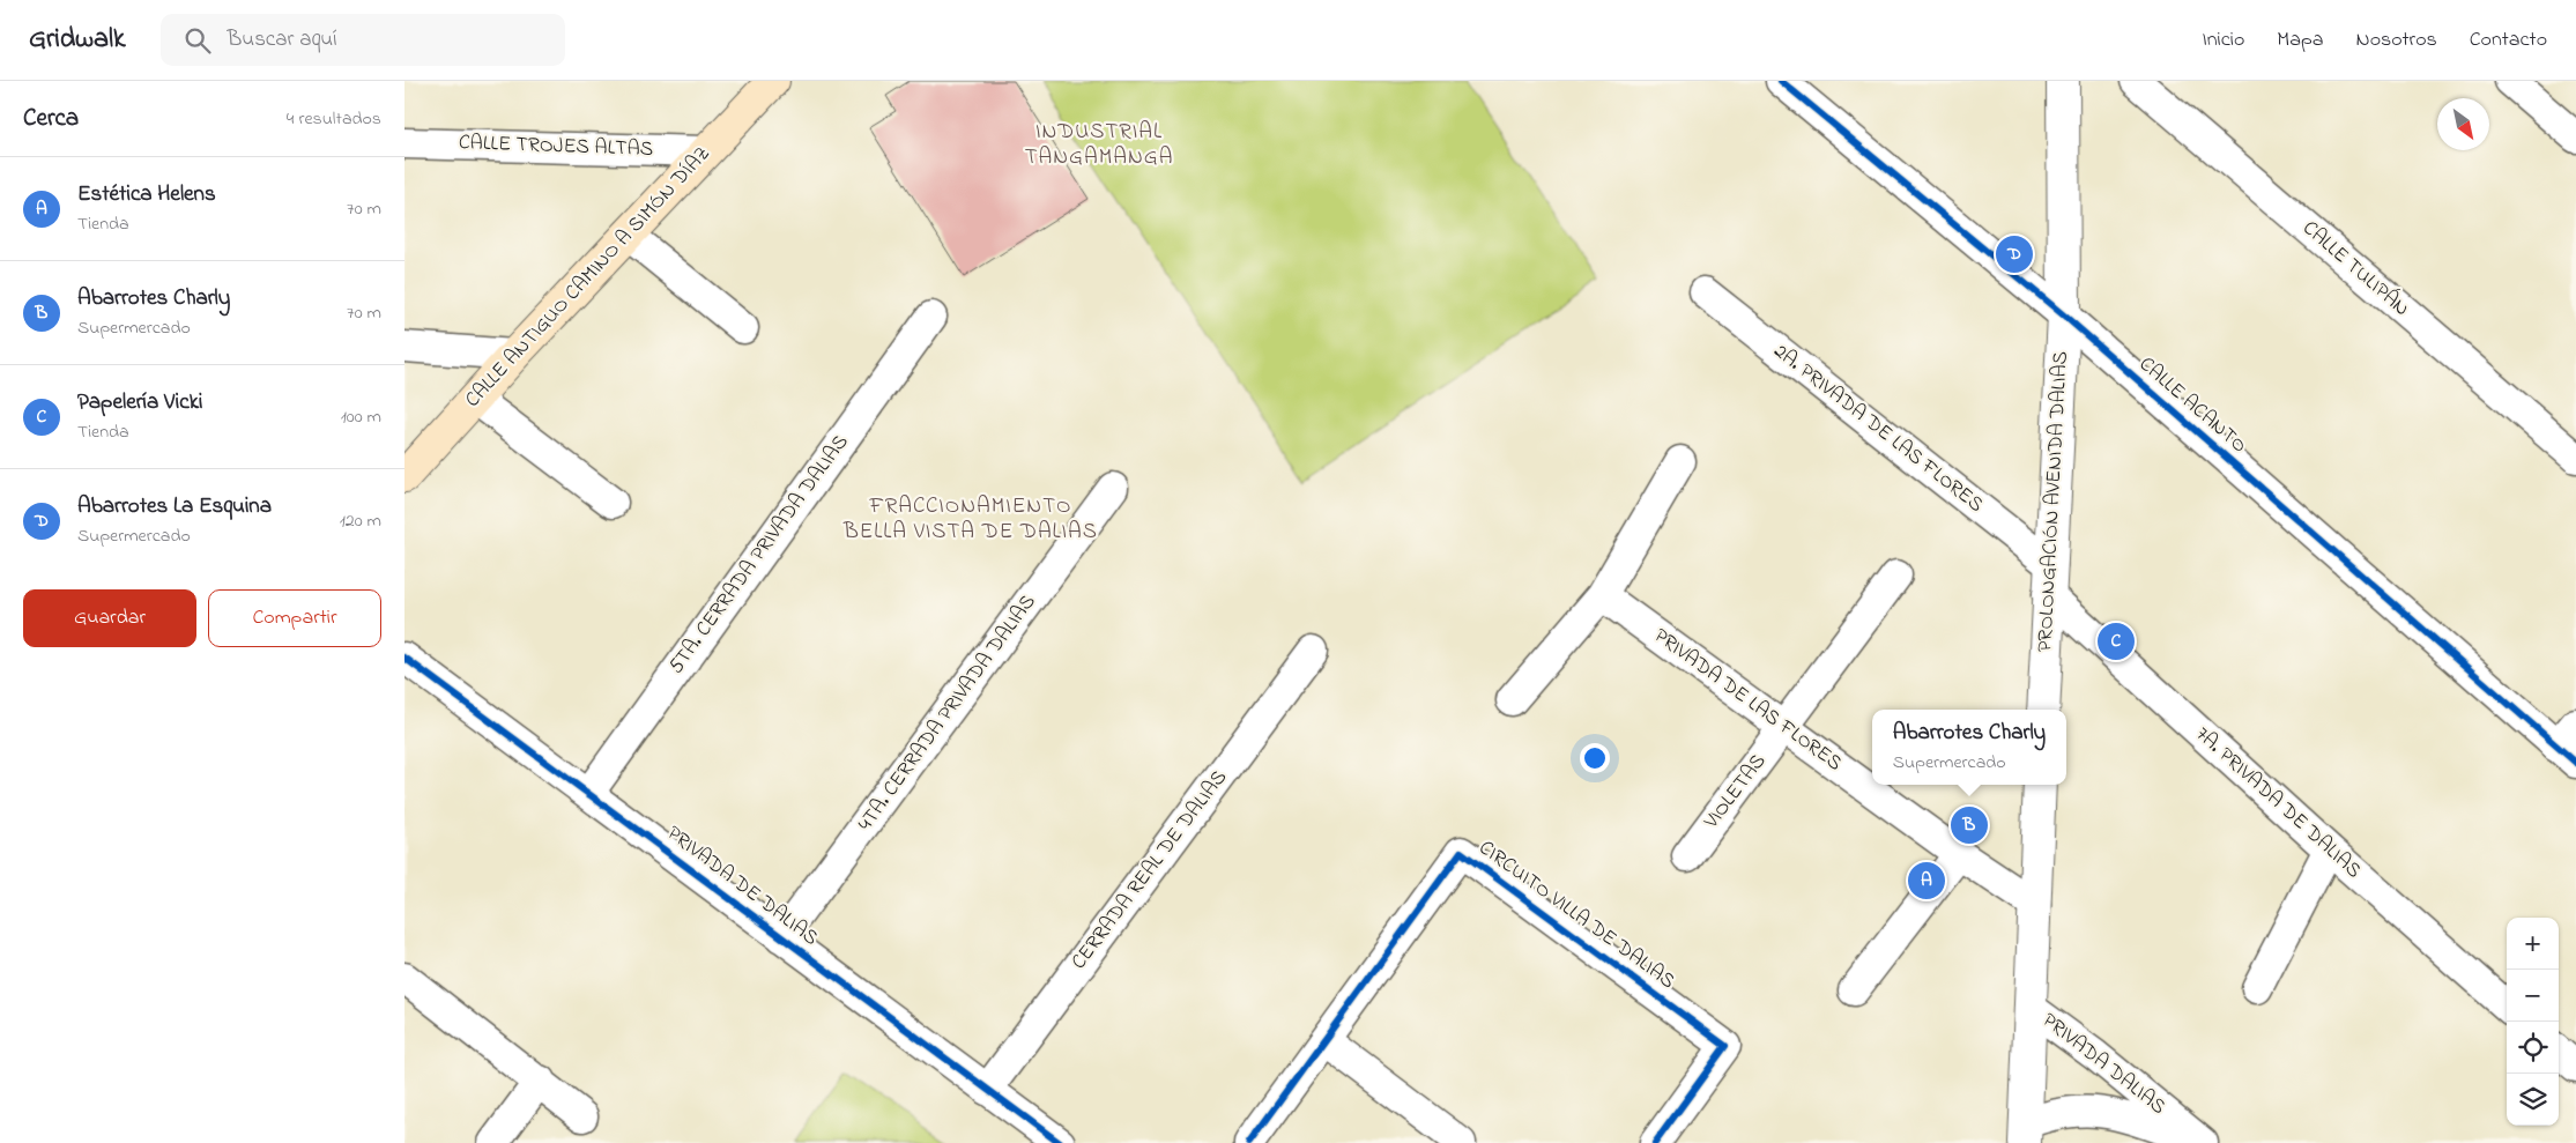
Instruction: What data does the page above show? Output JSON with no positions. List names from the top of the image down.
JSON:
{
  "streets": {
    "main road": ["CALLE ANTIGUO CAMINO A SIMÓN DÍAZ"],
    "street": [
      "CALLE TROJES ALTAS",
      "CALLE TULIPÁN",
      "CALLE ACANTO",
      "2A. PRIVADA DE LAS FLORES",
      "PROLONGACIÓN AVENIDA DALIAS",
      "5TA. CERRADA PRIVADA DALIAS",
      "PRIVADA DE LAS FLORES",
      "4TA. CERRADA PRIVADA DALIAS",
      "VIOLETAS",
      "7A. PRIVADA DE DALIAS",
      "CERRADA REAL DE DALIAS",
      "PRIVADA DE DALIAS",
      "CIRCUITO VILLA DE DALIAS",
      "PRIVADA DALIAS"
    ]
  },
  "crossings": [
    ["CALLE TROJES ALTAS", "CALLE ANTIGUO CAMINO A SIMÓN DÍAZ"],
    ["CALLE ACANTO", "PROLONGACIÓN AVENIDA DALIAS"],
    ["2A. PRIVADA DE LAS FLORES", "PROLONGACIÓN AVENIDA DALIAS"],
    ["2A. PRIVADA DE LAS FLORES", "7A. PRIVADA DE DALIAS"],
    ["PROLONGACIÓN AVENIDA DALIAS", "7A. PRIVADA DE DALIAS"],
    ["5TA. CERRADA PRIVADA DALIAS", "PRIVADA DE DALIAS"],
    ["PRIVADA DE LAS FLORES", "VIOLETAS"],
    ["4TA. CERRADA PRIVADA DALIAS", "PRIVADA DE DALIAS"],
    ["CERRADA REAL DE DALIAS", "PRIVADA DE DALIAS"]
  ],
  "districts": ["INDUSTRIAL TANGAMANGA", "FRACCIONAMIENTO BELLA VISTA DE DALIAS"],
  "north": "bottom right",
  "page": {
    "header": "Gridwalk",
    "search": "Buscar aquí",
    "nav": [
      "Inicio",
      "Mapa",
      "Nosotros",
      "Contacto"
    ],
    "heading": ["Cerca", "4 resultados"],
    "list": [
      {
        "mark": "A",
        "name": "Estética Helens",
        "note": "Tienda",
        "value": "70 m"
      },
      {
        "mark": "B",
        "name": "Abarrotes Charly",
        "note": "Supermercado",
        "value": "70 m"
      },
      {
        "mark": "C",
        "name": "Papelería Vicki",
        "note": "Tienda",
        "value": "100 m"
      },
      {
        "mark": "D",
        "name": "Abarrotes La Esquina",
        "note": "Supermercado",
        "value": "120 m"
      }
    ],
    "pins": [
      "D",
      "C",
      "B",
      "A"
    ],
    "buttons": ["Guardar", "Compartir"],
    "popup": ["Abarrotes Charly", "Supermercado"],
    "map_buttons": ["+", "−"]
  }
}
